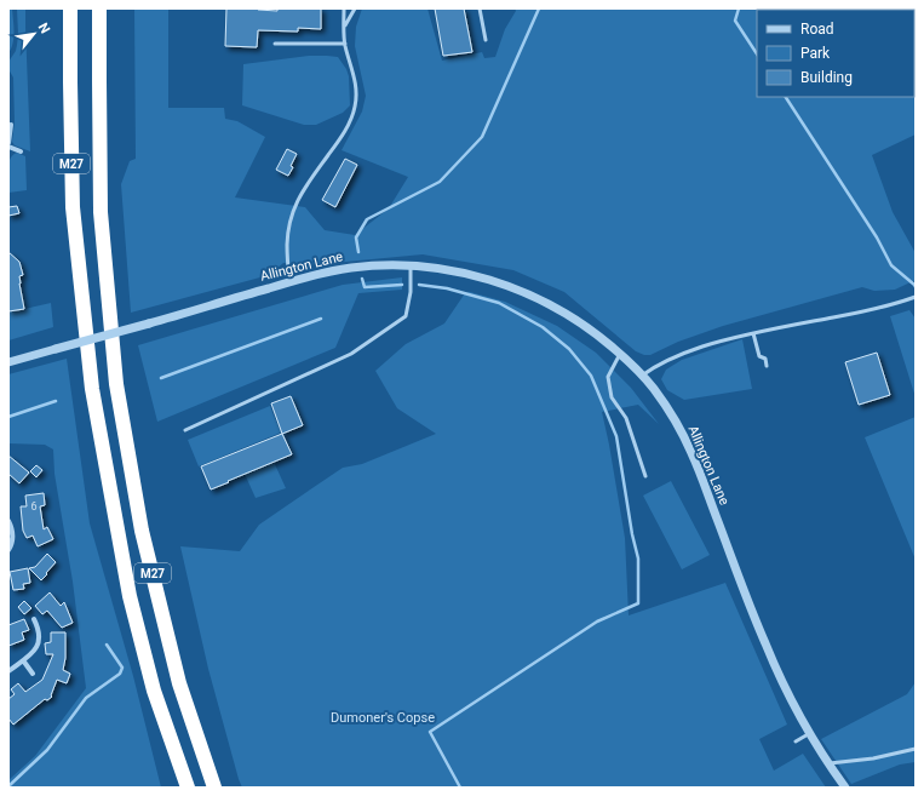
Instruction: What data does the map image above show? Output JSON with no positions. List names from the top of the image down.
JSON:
{
  "streets": {
    "highway": ["M27"],
    "street": ["Allington Lane"]
  },
  "parks": ["Dumoner's Copse"],
  "house_numbers": ["6"],
  "legend": ["Road", "Park", "Building"],
  "north": "top right"
}
